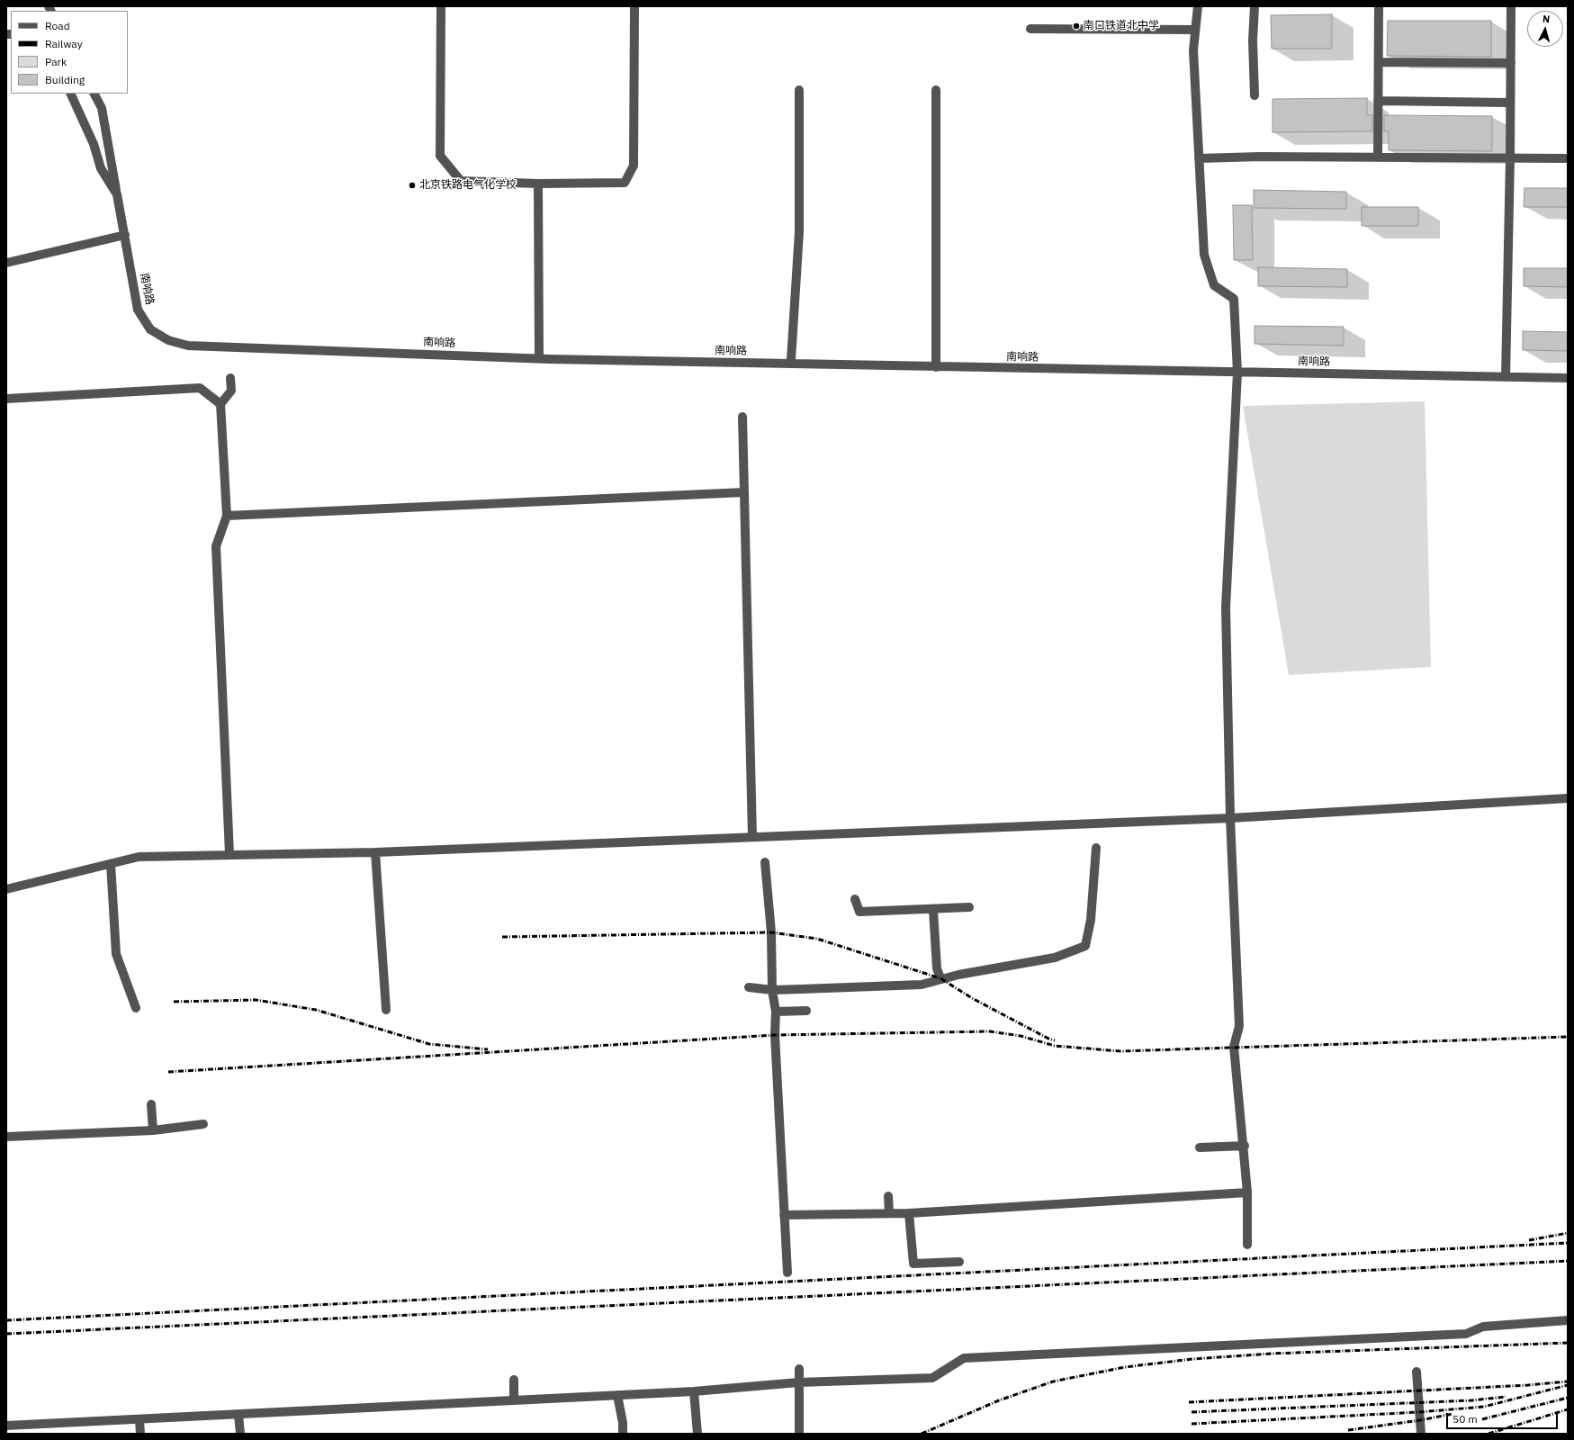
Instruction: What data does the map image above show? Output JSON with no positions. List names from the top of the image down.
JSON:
{
  "streets": {
    "street": ["南响路"]
  },
  "places": ["南口铁道北中学", "北京铁路电气化学校"],
  "legend": [
    "Road",
    "Railway",
    "Park",
    "Building"
  ],
  "scale_bar": "50 m",
  "north": "top"
}
